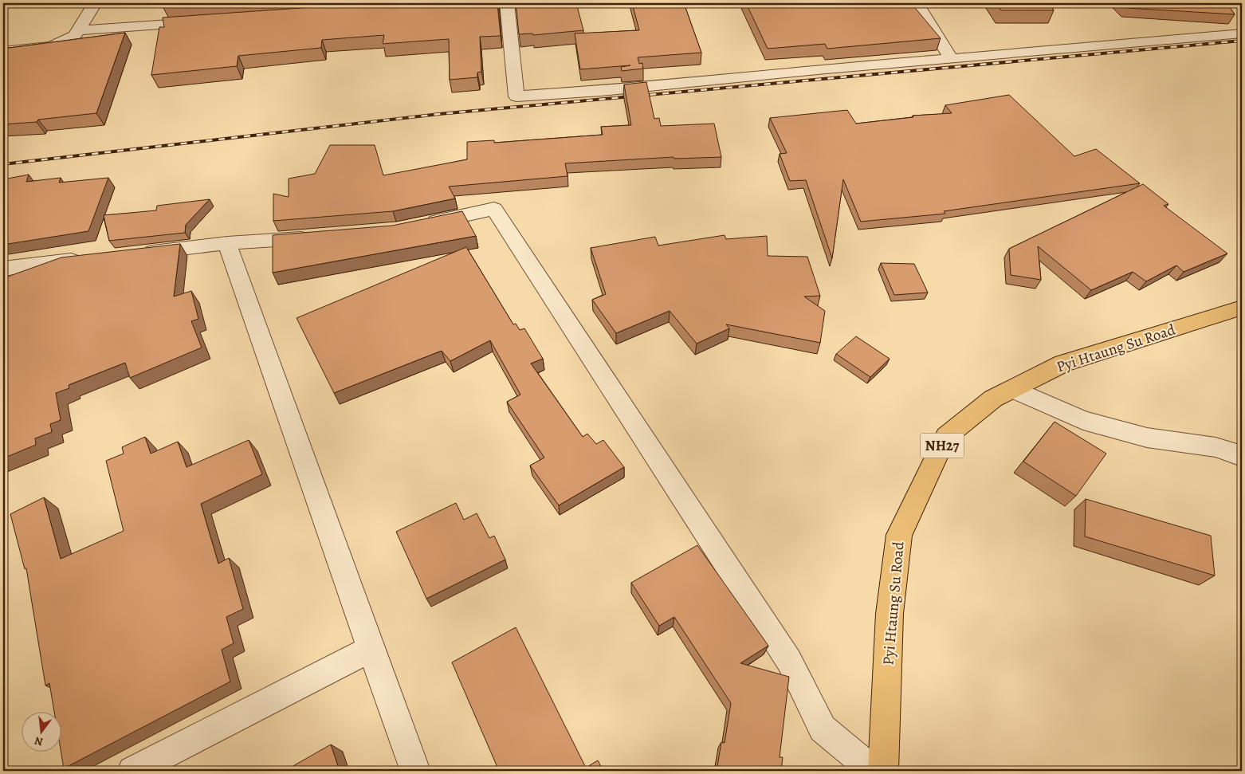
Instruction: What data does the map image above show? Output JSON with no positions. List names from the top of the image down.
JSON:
{
  "streets": {
    "highway": ["Pyi Htaung Su Road", "NH27"]
  },
  "north": "bottom"
}
